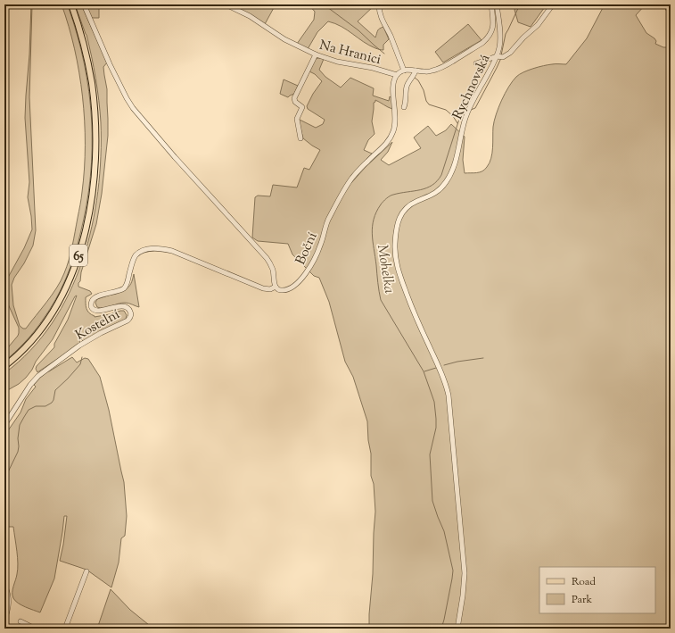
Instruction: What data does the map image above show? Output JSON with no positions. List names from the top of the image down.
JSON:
{
  "streets": {
    "main road": ["65"],
    "street": [
      "Na Hranici",
      "Rychnovská",
      "Boční",
      "Kostelní"
    ]
  },
  "crossings": [
    ["Na Hranici", "Boční"],
    ["Boční", "Kostelní"]
  ],
  "water": ["Mohelka"],
  "legend": ["Road", "Park"]
}
